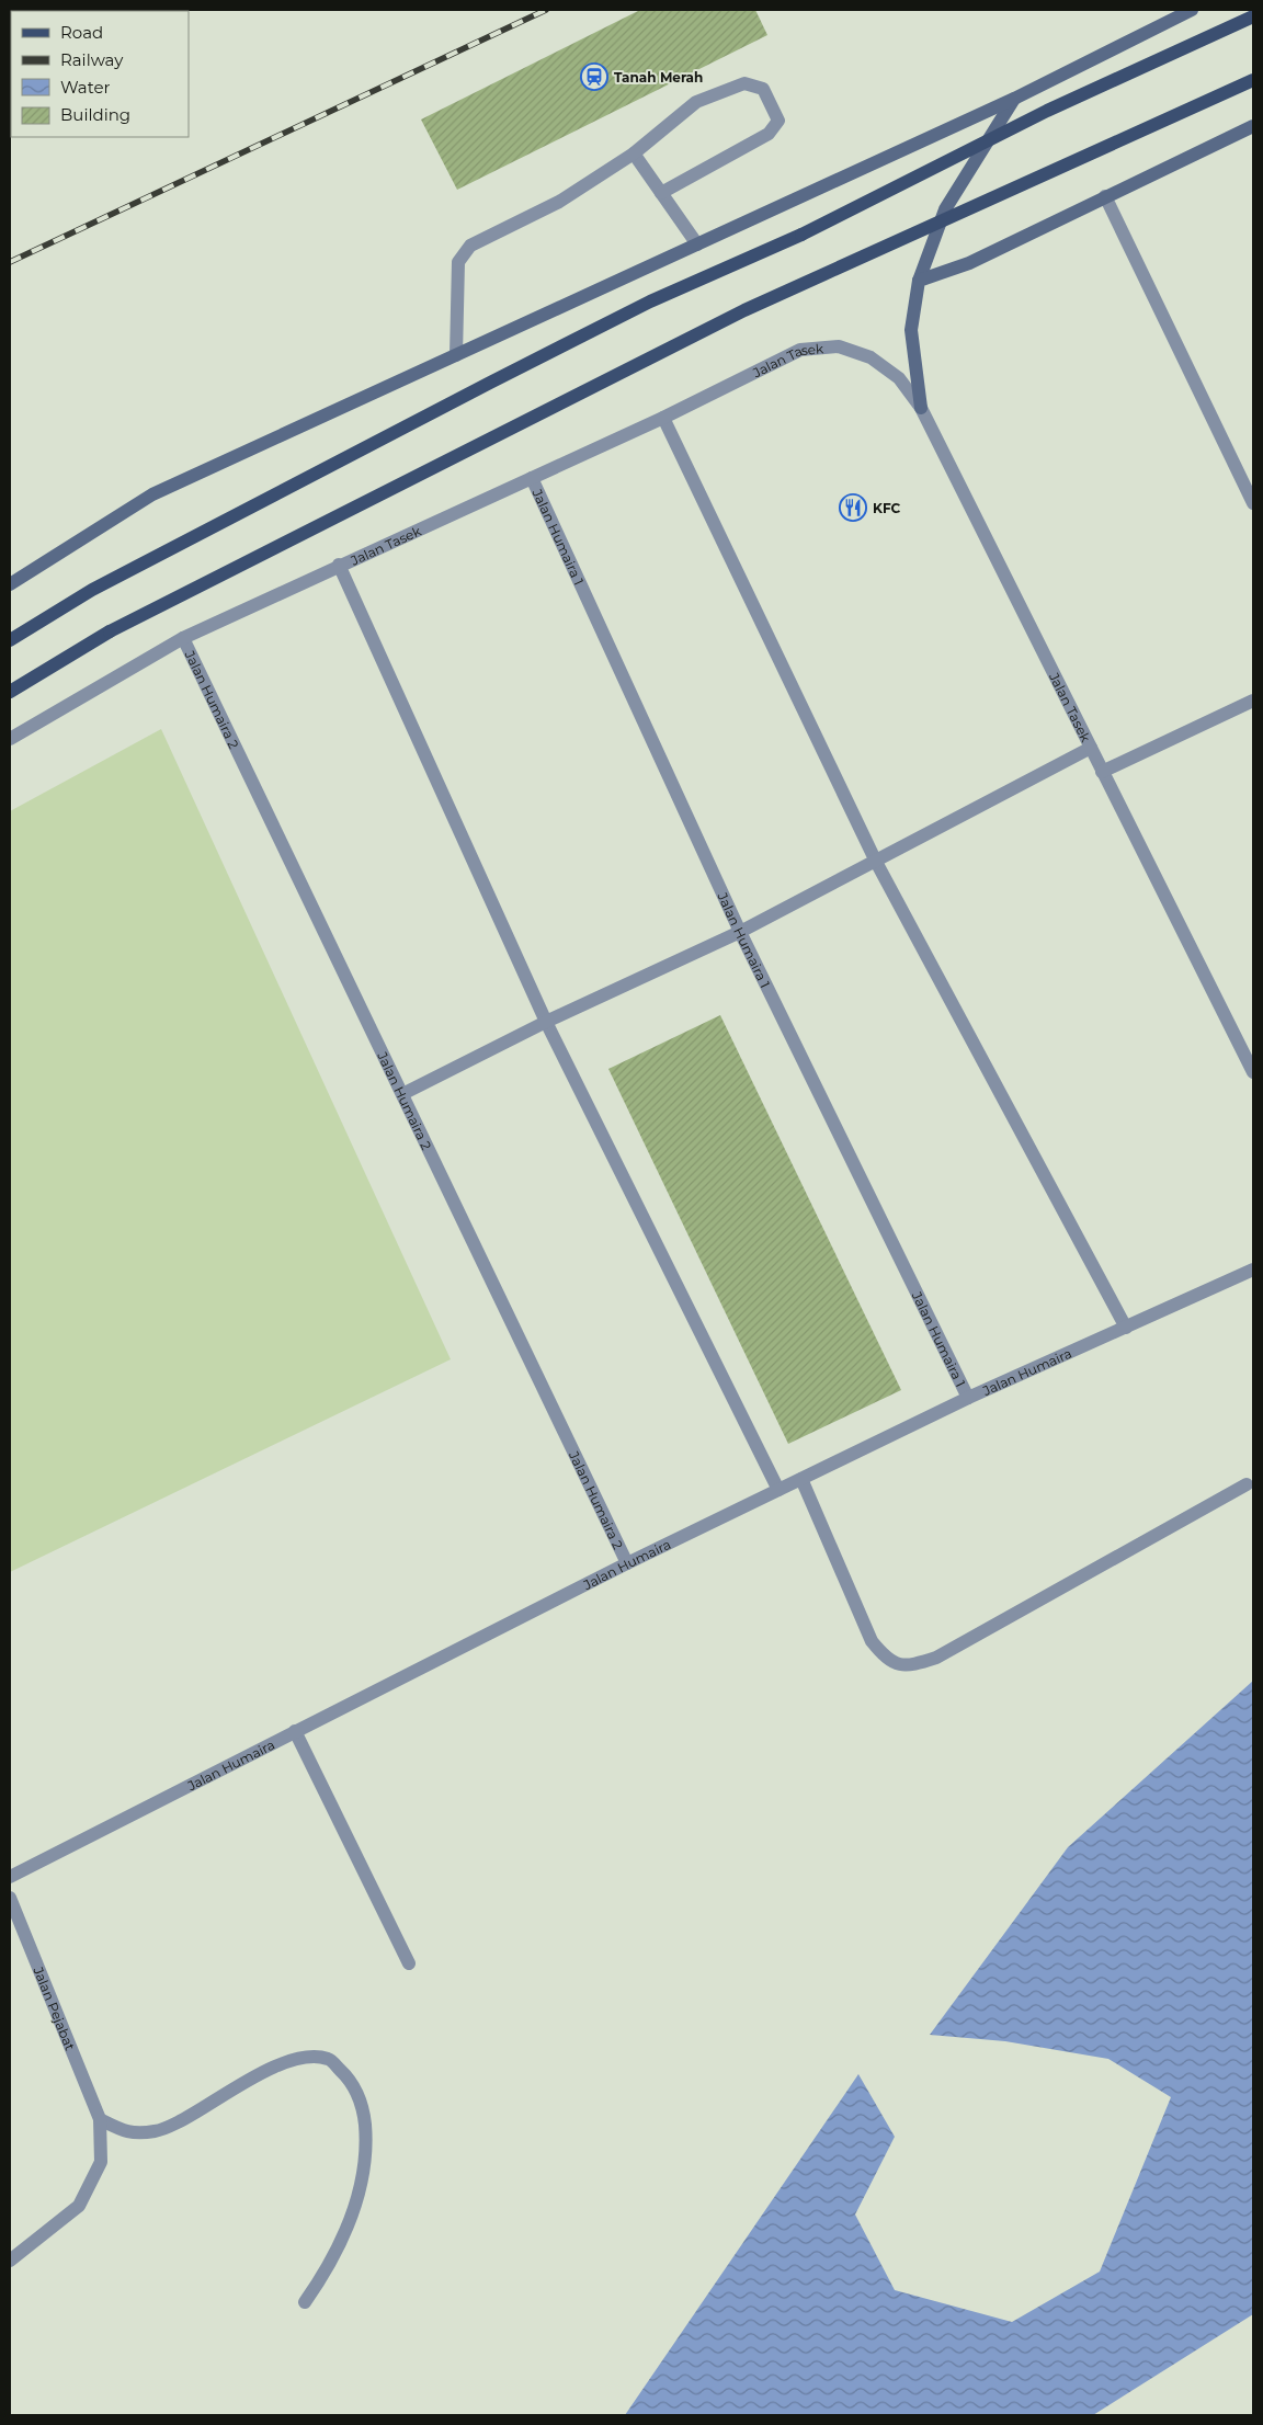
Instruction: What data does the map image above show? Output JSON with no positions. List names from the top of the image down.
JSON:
{
  "streets": {
    "street": [
      "Jalan Tasek",
      "Jalan Humaira 1",
      "Jalan Humaira 2",
      "Jalan Humaira",
      "Jalan Pejabat"
    ]
  },
  "crossings": [
    ["Jalan Tasek", "Jalan Humaira 1"],
    ["Jalan Tasek", "Jalan Humaira 2"],
    ["Jalan Humaira 1", "Jalan Humaira"],
    ["Jalan Humaira 2", "Jalan Humaira"]
  ],
  "places": {
    "station": ["Tanah Merah"],
    "restaurant": ["KFC"]
  },
  "legend": [
    "Road",
    "Railway",
    "Water",
    "Building"
  ]
}
